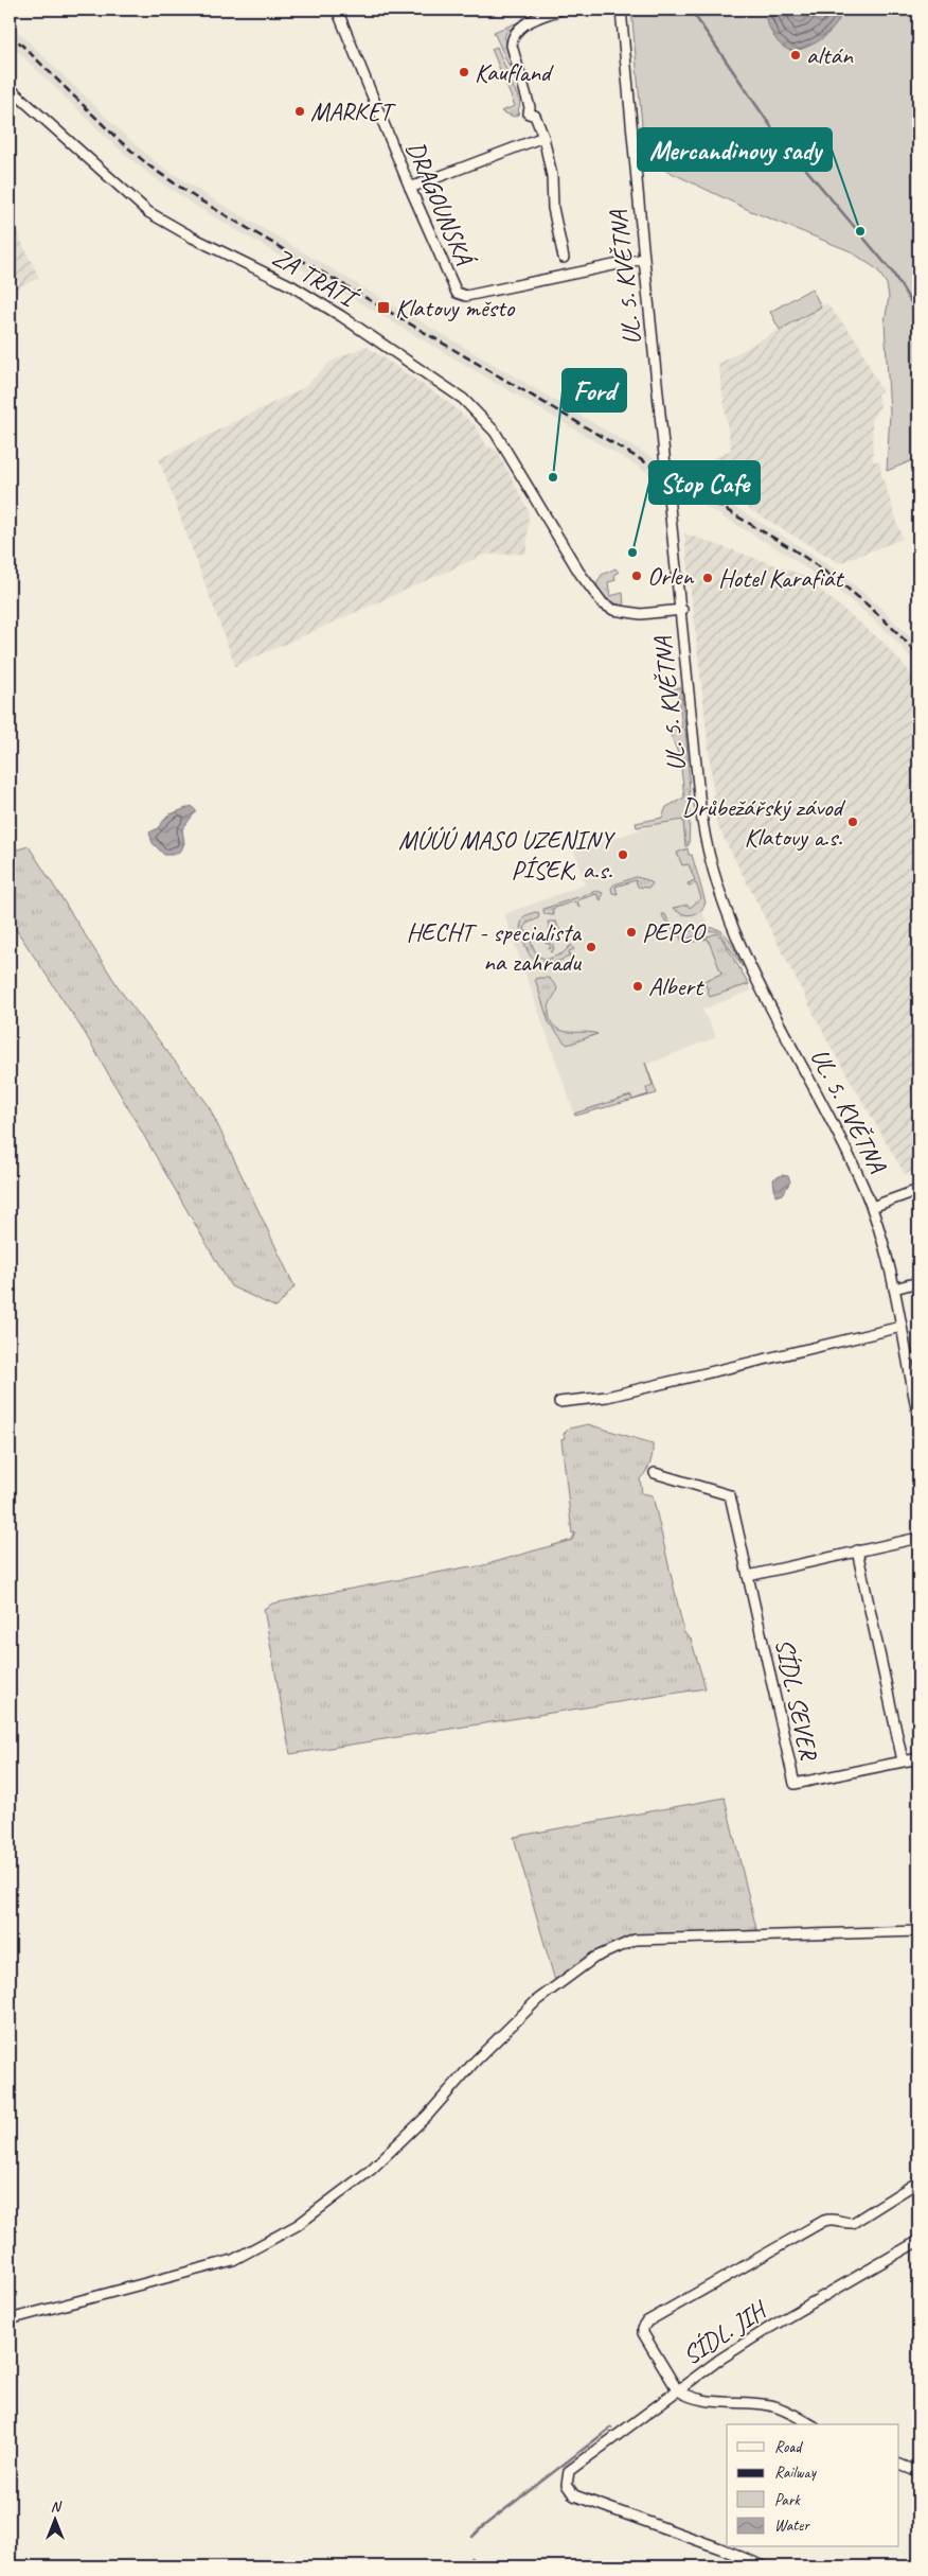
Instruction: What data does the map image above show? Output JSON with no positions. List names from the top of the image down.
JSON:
{
  "streets": {
    "street": [
      "DRAGOUNSKÁ",
      "ZA TRATÍ",
      "UL. 5. KVĚTNA",
      "SÍDL. SEVER",
      "SÍDL. JIH"
    ]
  },
  "crossings": [
    ["DRAGOUNSKÁ", "UL. 5. KVĚTNA"],
    ["ZA TRATÍ", "UL. 5. KVĚTNA"]
  ],
  "places": {
    "other": [
      "altán",
      "Kaufland",
      "MARKET",
      "Mercandinovy sady",
      "Ford",
      "Stop Cafe",
      "Orlen",
      "Hotel Karafiát",
      "Drůbežářský závod Klatovy a.s.",
      "MÚÚÚ MASO UZENINY PÍSEK, a.s.",
      "PEPCO",
      "HECHT - specialista na zahradu",
      "Albert"
    ],
    "transit": ["Klatovy město"]
  },
  "legend": [
    "Road",
    "Railway",
    "Park",
    "Water"
  ],
  "north": "top"
}
